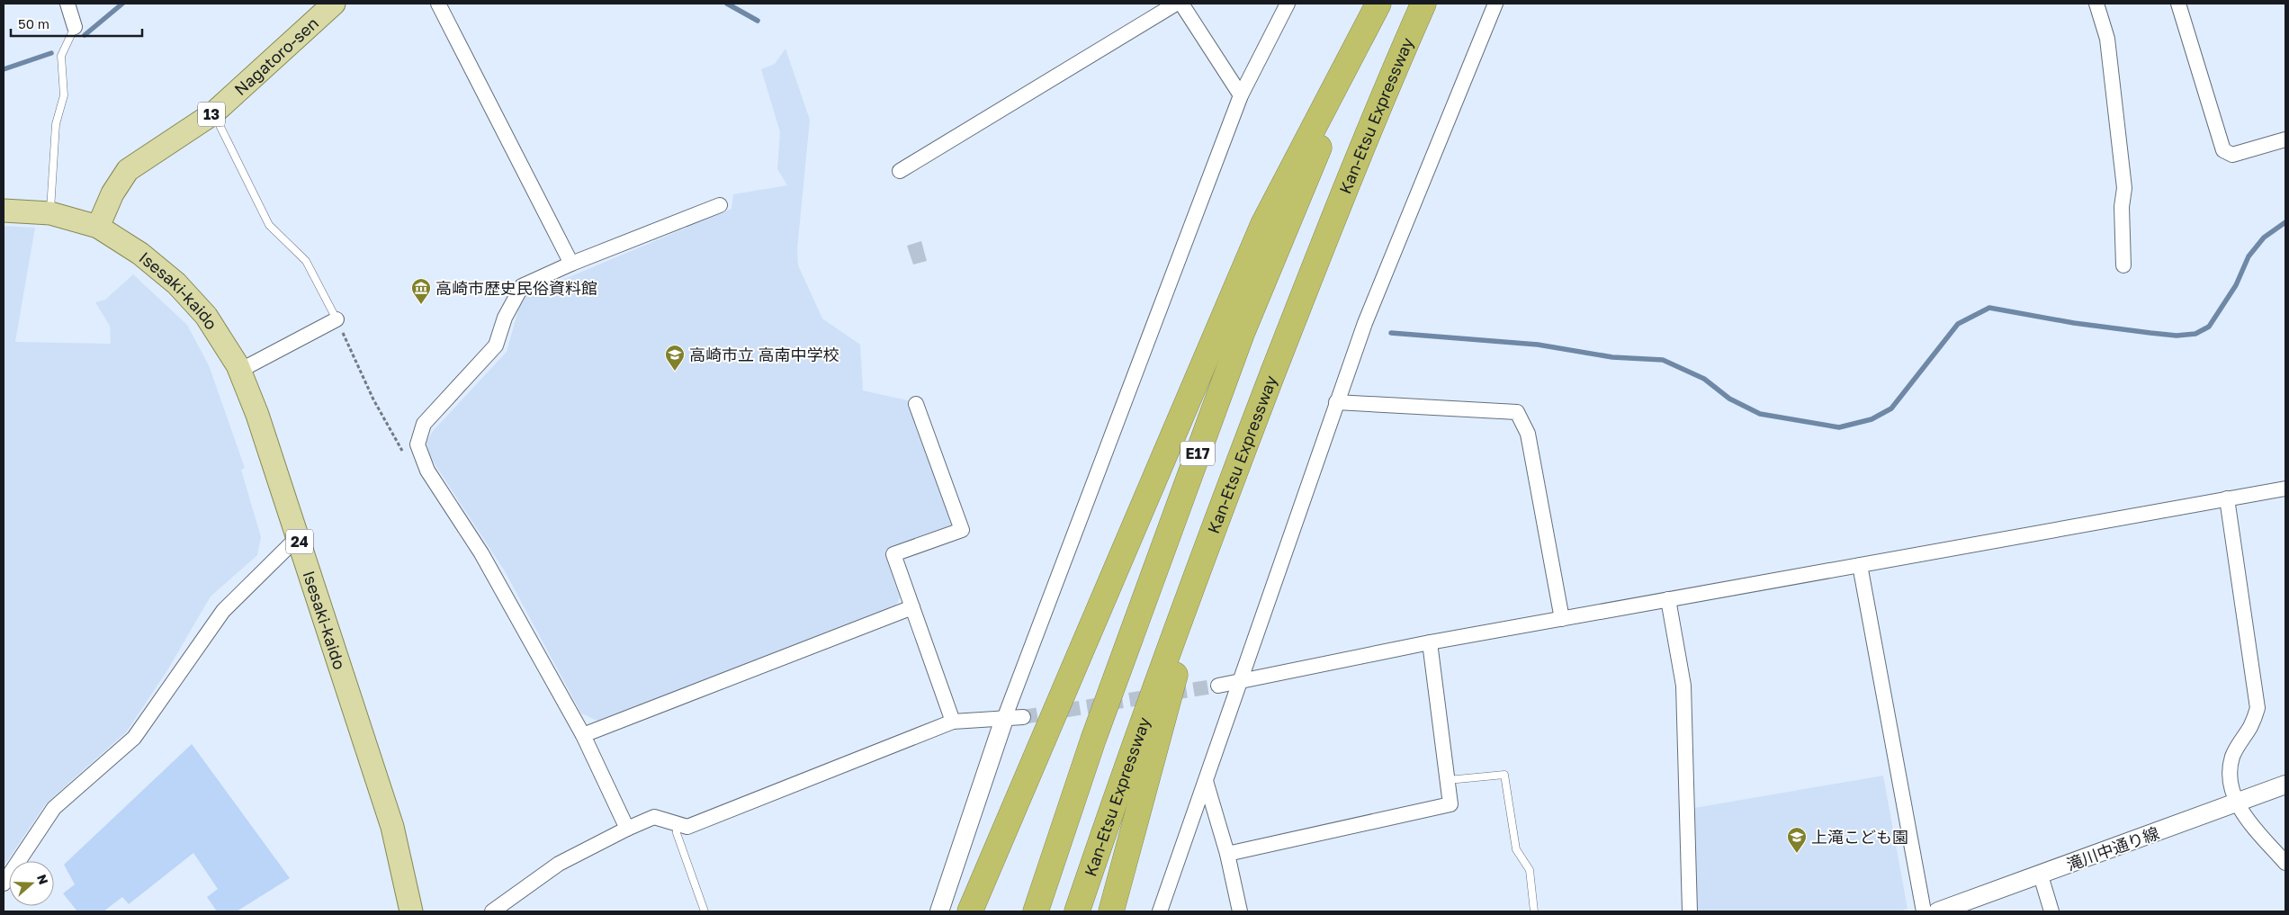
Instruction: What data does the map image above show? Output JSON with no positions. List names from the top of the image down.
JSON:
{
  "streets": {
    "highway": ["Kan-Etsu Expressway", "E17"],
    "main road": [
      "Nagatoro-sen",
      "13",
      "Isesaki-kaido",
      "24"
    ],
    "street": ["滝川中通り線"]
  },
  "crossings": [
    ["Nagatoro-sen", "Isesaki-kaido"]
  ],
  "places": {
    "museum": ["高崎市歴史民俗資料館"],
    "school or university": ["高崎市立 高南中学校", "上滝こども園"]
  },
  "scale_bar": "50 m",
  "north": "right"
}
